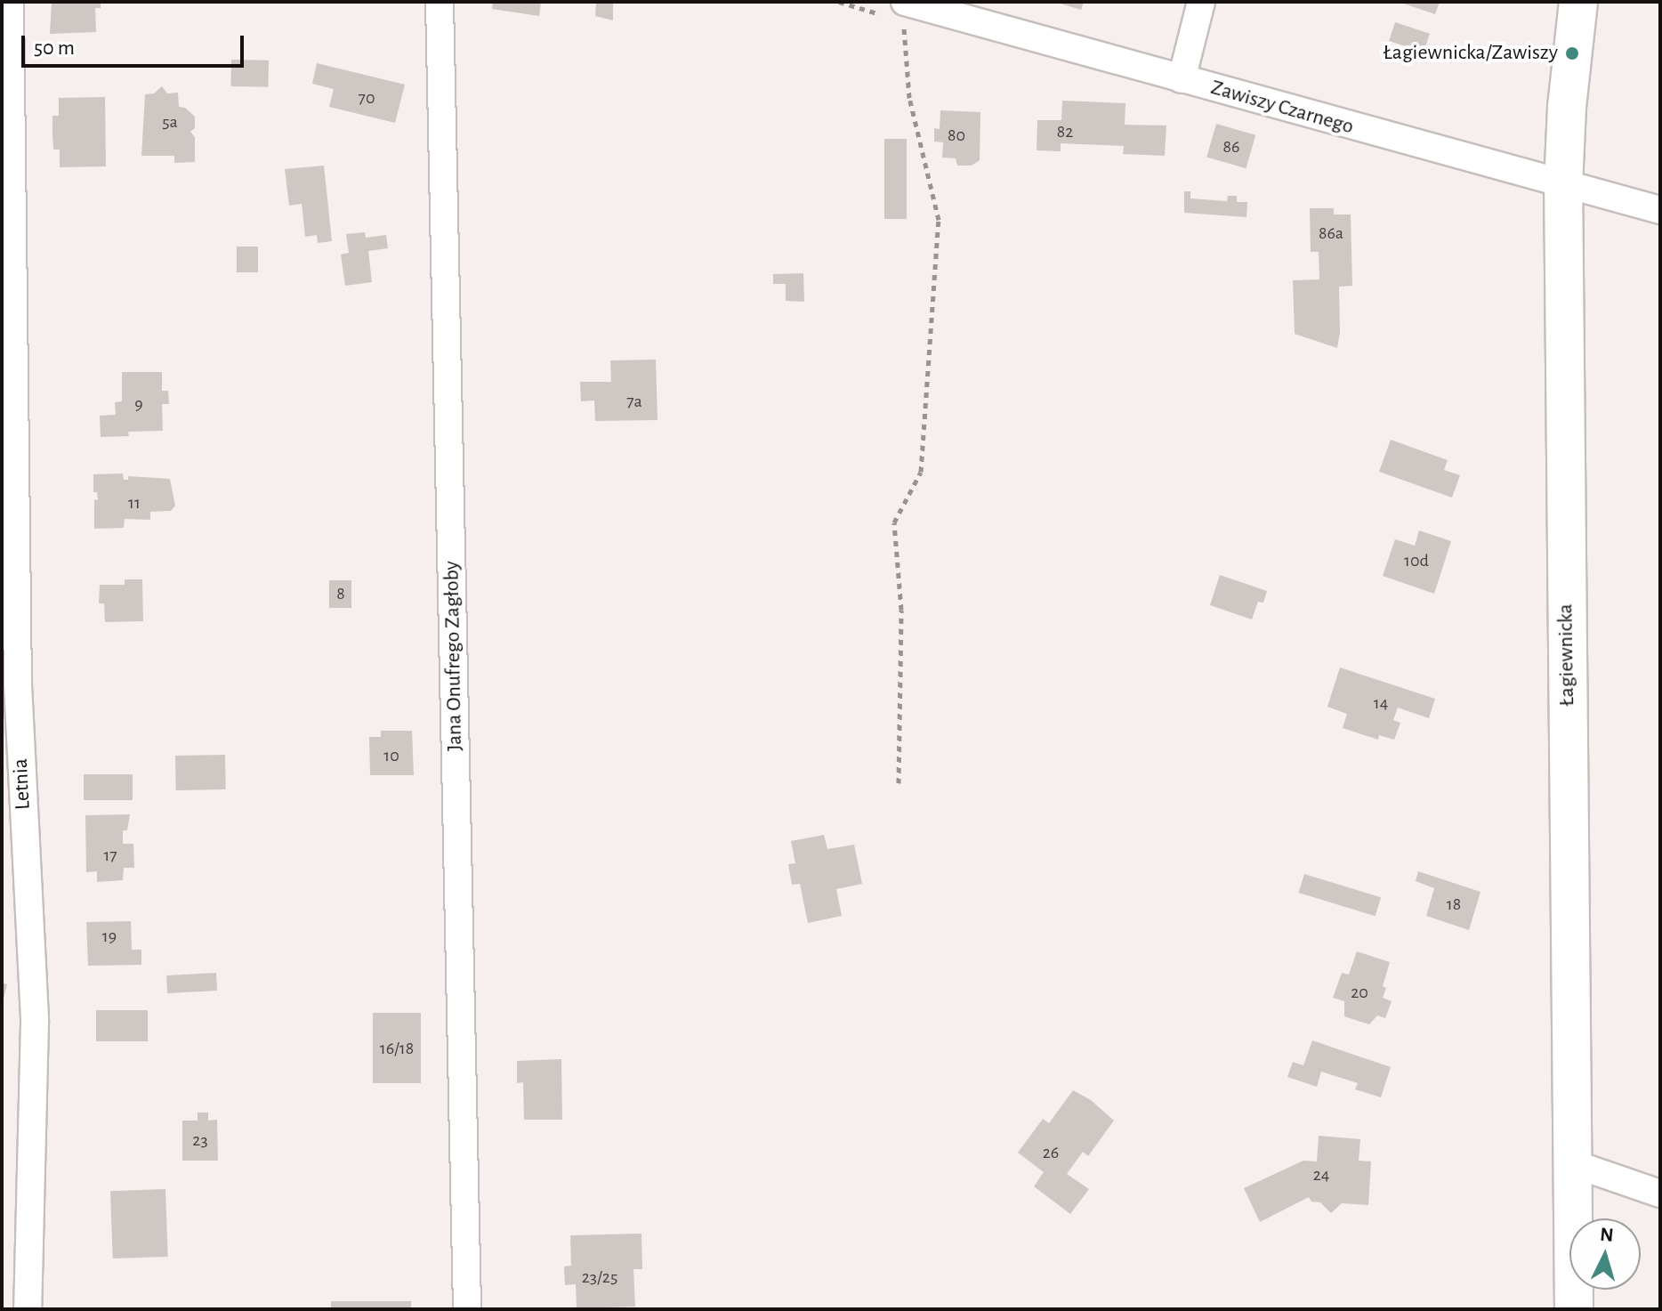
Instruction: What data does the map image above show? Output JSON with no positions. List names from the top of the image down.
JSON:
{
  "streets": {
    "street": [
      "Zawiszy Czarnego",
      "Łagiewnicka",
      "Jana Onufrego Zagłoby",
      "Letnia"
    ]
  },
  "crossings": [
    ["Zawiszy Czarnego", "Łagiewnicka"]
  ],
  "places": ["Łagiewnicka/Zawiszy"],
  "house_numbers": [
    "70",
    "5a",
    "82",
    "80",
    "86",
    "86a",
    "7a",
    "9",
    "11",
    "10d",
    "8",
    "14",
    "10",
    "17",
    "18",
    "19",
    "20",
    "16/18",
    "23",
    "26",
    "24",
    "23/25"
  ],
  "scale_bar": "50 m",
  "north": "top"
}
